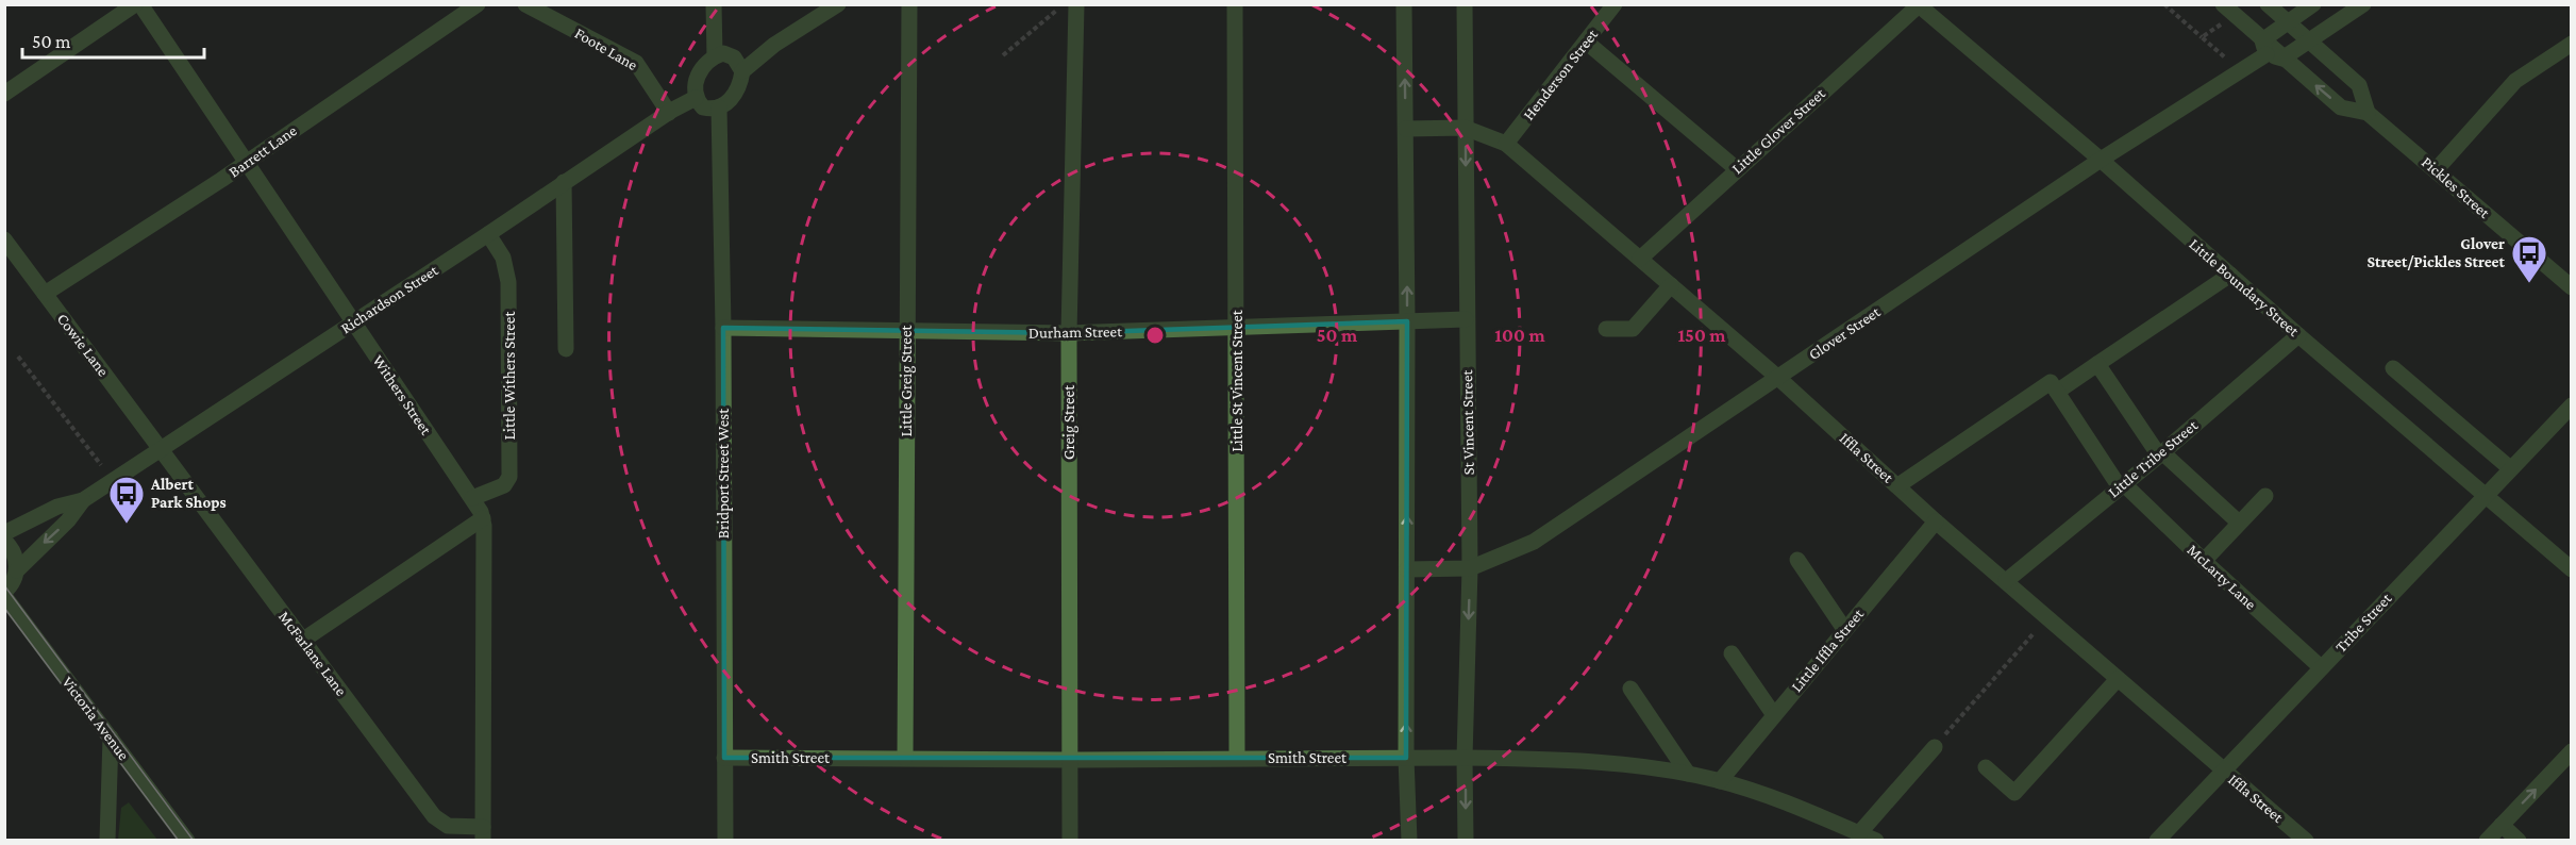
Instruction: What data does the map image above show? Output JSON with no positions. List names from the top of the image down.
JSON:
{
  "streets": {
    "street": [
      "Foote Lane",
      "Henderson Street",
      "Little Glover Street",
      "Barrett Lane",
      "Pickles Street",
      "Little Boundary Street",
      "Richardson Street",
      "Durham Street",
      "Glover Street",
      "Cowie Lane",
      "Little Withers Street",
      "Little Greig Street",
      "Little St Vincent Street",
      "Withers Street",
      "Greig Street",
      "St Vincent Street",
      "Iffla Street",
      "Little Tribe Street",
      "Bridport Street West",
      "McLarty Lane",
      "Tribe Street",
      "Little Iffla Street",
      "McFarlane Lane",
      "Victoria Avenue",
      "Smith Street"
    ]
  },
  "crossings": [
    ["Foote Lane", "Richardson Street"],
    ["Henderson Street", "Iffla Street"],
    ["Little Glover Street", "Little Boundary Street"],
    ["Little Glover Street", "Iffla Street"],
    ["Barrett Lane", "Cowie Lane"],
    ["Barrett Lane", "Withers Street"],
    ["Pickles Street", "Glover Street"],
    ["Little Boundary Street", "Glover Street"],
    ["Little Boundary Street", "Little Tribe Street"],
    ["Little Boundary Street", "Tribe Street"],
    ["Richardson Street", "Cowie Lane"],
    ["Richardson Street", "Little Withers Street"],
    ["Richardson Street", "Withers Street"],
    ["Richardson Street", "Bridport Street West"],
    ["Richardson Street", "McFarlane Lane"],
    ["Richardson Street", "Victoria Avenue"],
    ["Durham Street", "Little Greig Street"],
    ["Durham Street", "Little St Vincent Street"],
    ["Durham Street", "Greig Street"],
    ["Durham Street", "St Vincent Street"],
    ["Durham Street", "Bridport Street West"],
    ["Glover Street", "St Vincent Street"],
    ["Glover Street", "Iffla Street"],
    ["Cowie Lane", "McFarlane Lane"],
    ["Little Withers Street", "Withers Street"],
    ["Little Greig Street", "Smith Street"],
    ["Little St Vincent Street", "Smith Street"],
    ["Withers Street", "McFarlane Lane"],
    ["Greig Street", "Smith Street"],
    ["St Vincent Street", "Iffla Street"],
    ["St Vincent Street", "Smith Street"],
    ["Iffla Street", "Little Tribe Street"],
    ["Iffla Street", "Tribe Street"],
    ["Iffla Street", "Little Iffla Street"],
    ["Little Tribe Street", "McLarty Lane"],
    ["Bridport Street West", "Smith Street"],
    ["McLarty Lane", "Tribe Street"],
    ["Little Iffla Street", "Smith Street"]
  ],
  "places": {
    "bus stop": ["Glover Street/Pickles Street", "Albert Park Shops"]
  },
  "scale_bar": "50 m",
  "rings": ["50 m", "100 m", "150 m"]
}
